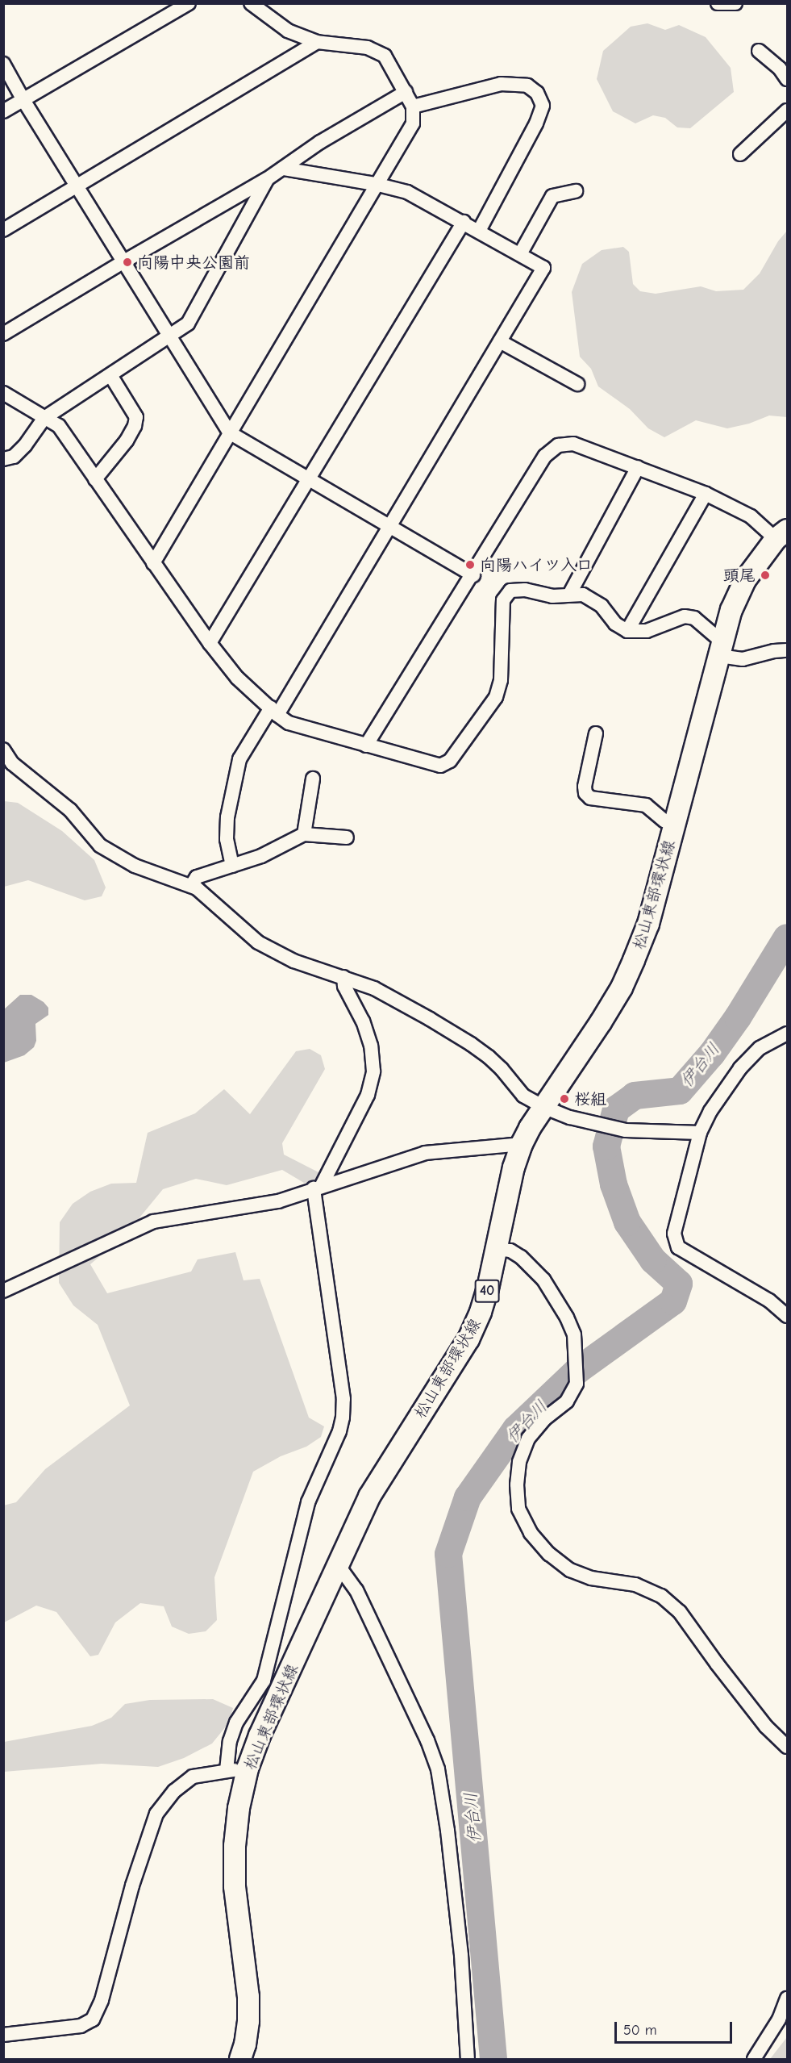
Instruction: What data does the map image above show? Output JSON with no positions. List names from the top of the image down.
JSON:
{
  "streets": {
    "main road": ["松山東部環状線", "40"]
  },
  "water": ["伊台川"],
  "places": [
    "向陽中央公園前",
    "向陽ハイツ入口",
    "頭尾",
    "桜組"
  ],
  "scale_bar": "50 m"
}
